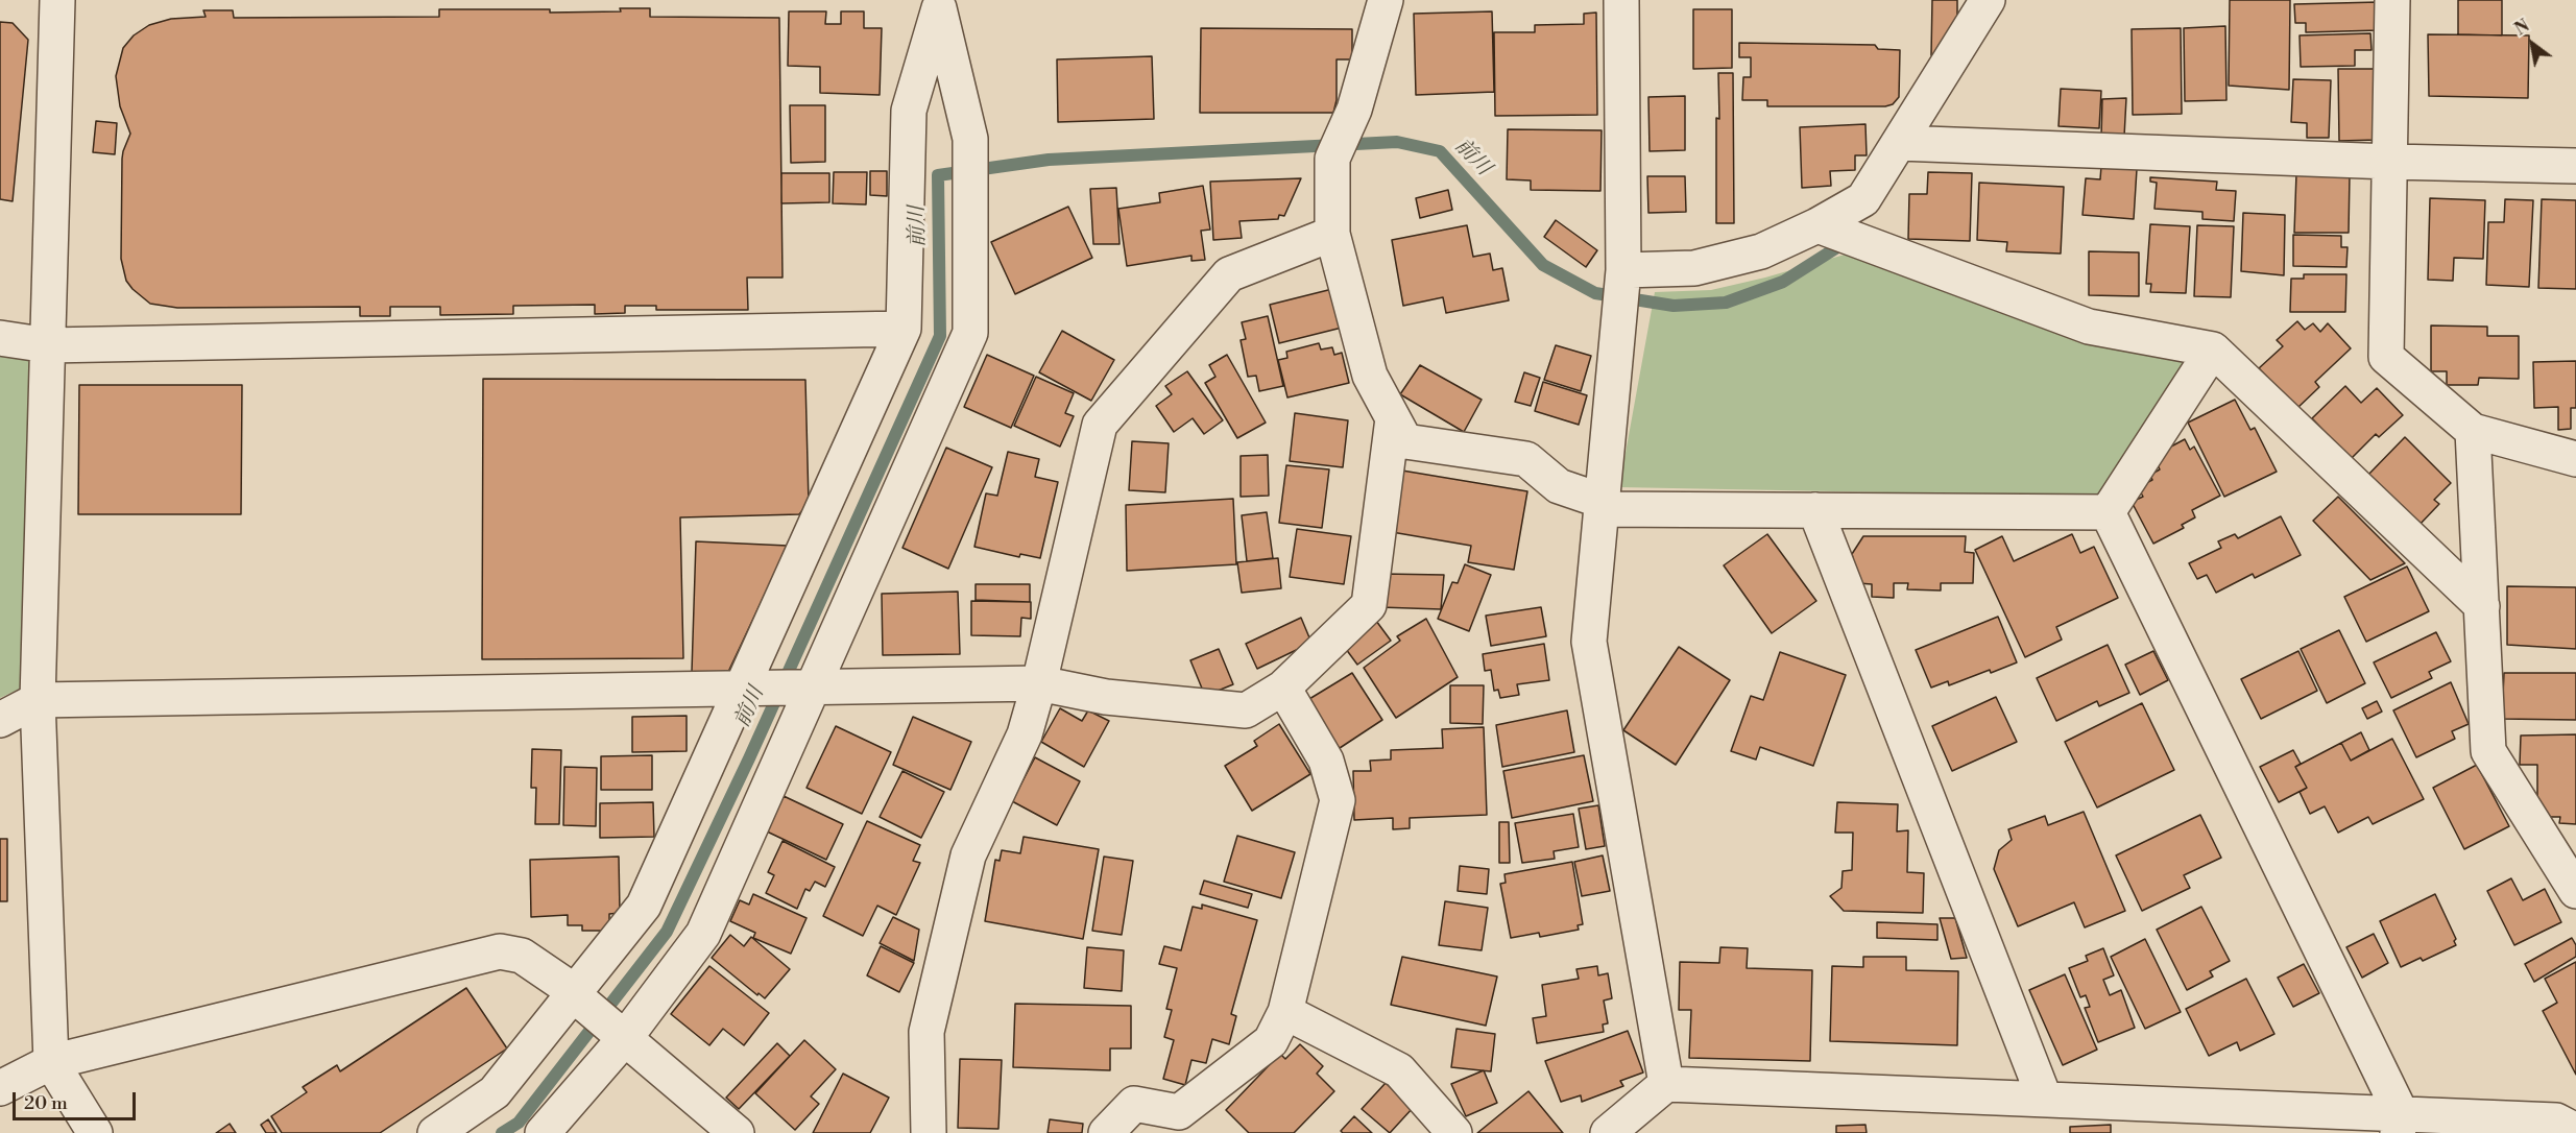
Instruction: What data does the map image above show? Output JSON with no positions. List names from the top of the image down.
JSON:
{
  "water": ["前川"],
  "scale_bar": "20 m",
  "north": "top left"
}
